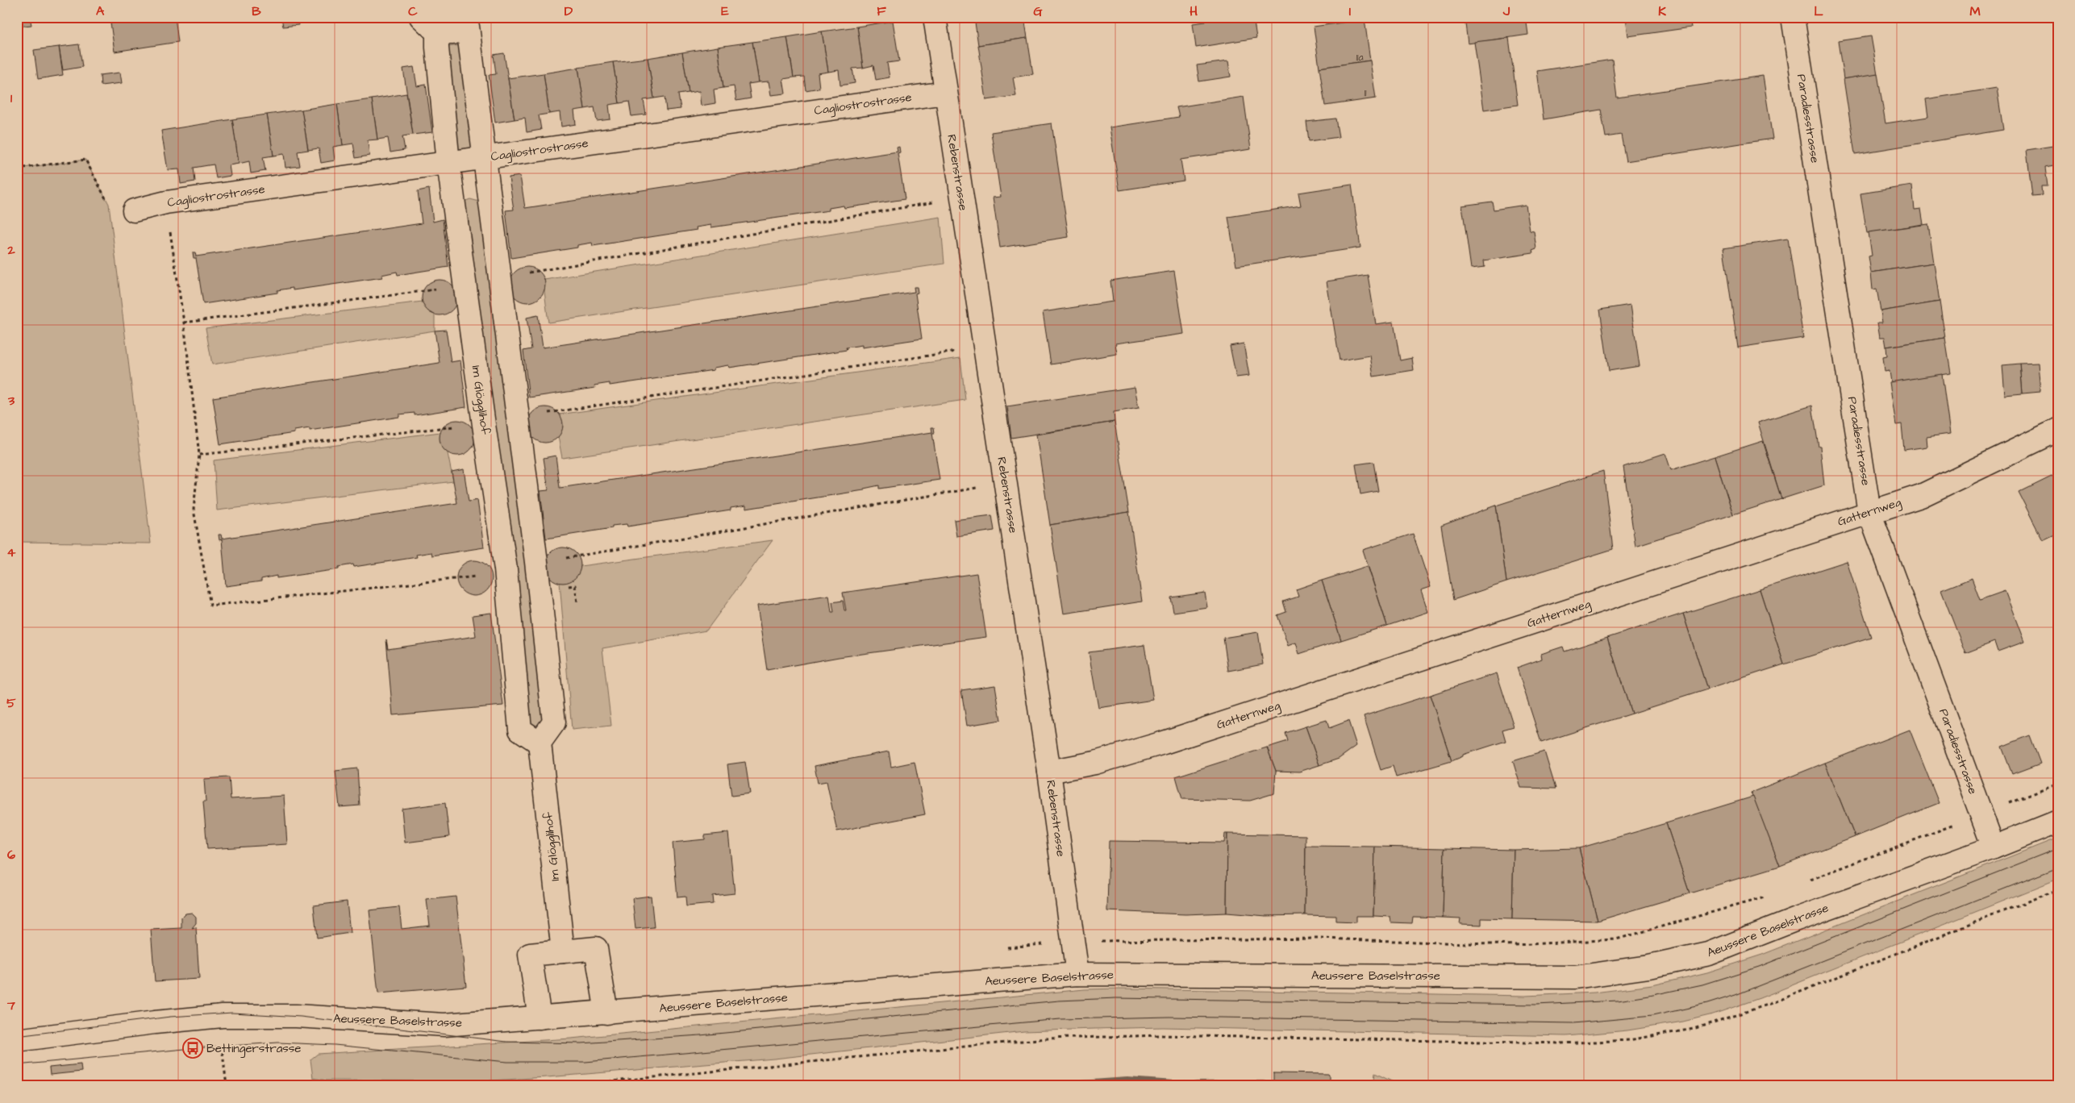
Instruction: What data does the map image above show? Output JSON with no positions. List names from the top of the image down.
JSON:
{
  "streets": {
    "street": [
      "Cagliostrostrasse",
      "Paradiesstrasse",
      "Rebenstrasse",
      "Im Glögglihof",
      "Gatternweg",
      "Aeussere Baselstrasse"
    ]
  },
  "crossings": [
    ["Cagliostrostrasse", "Rebenstrasse"],
    ["Cagliostrostrasse", "Im Glögglihof"],
    ["Paradiesstrasse", "Gatternweg"],
    ["Paradiesstrasse", "Aeussere Baselstrasse"],
    ["Rebenstrasse", "Gatternweg"],
    ["Rebenstrasse", "Aeussere Baselstrasse"]
  ],
  "places": {
    "bus stop": ["Bettingerstrasse"]
  },
  "house_numbers": ["11a", "11"],
  "grid": {
    "columns": [
      "A",
      "B",
      "C",
      "D",
      "E",
      "F",
      "G",
      "H",
      "I",
      "J",
      "K",
      "L",
      "M"
    ],
    "rows": [
      "1",
      "2",
      "3",
      "4",
      "5",
      "6",
      "7"
    ]
  }
}
